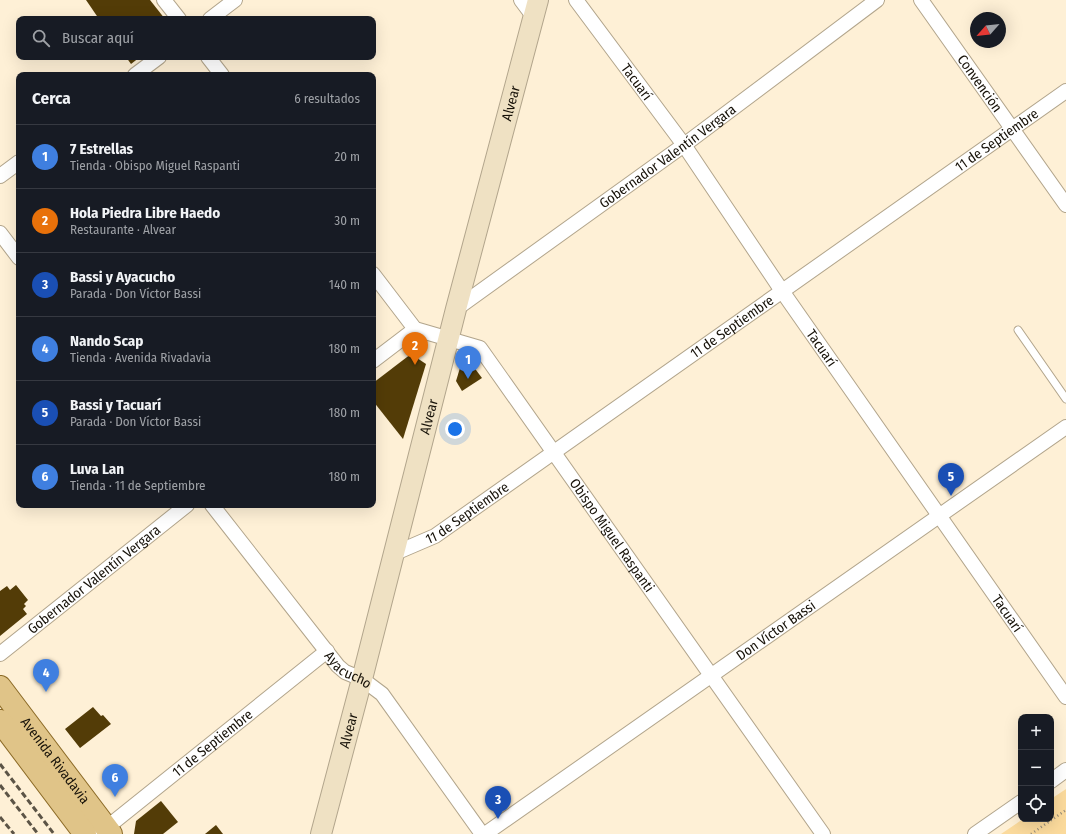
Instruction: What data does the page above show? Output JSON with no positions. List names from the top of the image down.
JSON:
{
  "streets": {
    "main road": ["Avenida Rivadavia"],
    "street": [
      "Tacuarí",
      "Convención",
      "Alvear",
      "11 de Septiembre",
      "Gobernador Valentín Vergara",
      "Obispo Miguel Raspanti",
      "Don Víctor Bassi",
      "Ayacucho"
    ]
  },
  "crossings": [
    ["Tacuarí", "11 de Septiembre"],
    ["Tacuarí", "Gobernador Valentín Vergara"],
    ["Tacuarí", "Don Víctor Bassi"],
    ["Convención", "11 de Septiembre"],
    ["Alvear", "11 de Septiembre"],
    ["Alvear", "Gobernador Valentín Vergara"],
    ["Alvear", "Obispo Miguel Raspanti"],
    ["Alvear", "Ayacucho"],
    ["11 de Septiembre", "Obispo Miguel Raspanti"],
    ["11 de Septiembre", "Ayacucho"],
    ["11 de Septiembre", "Avenida Rivadavia"],
    ["Obispo Miguel Raspanti", "Don Víctor Bassi"],
    ["Don Víctor Bassi", "Ayacucho"]
  ],
  "north": "bottom left",
  "page": {
    "search": "Buscar aquí",
    "heading": ["Cerca", "6 resultados"],
    "list": [
      {
        "mark": "1",
        "name": "7 Estrellas",
        "note": "Tienda · Obispo Miguel Raspanti",
        "value": "20 m"
      },
      {
        "mark": "2",
        "name": "Hola Piedra Libre Haedo",
        "note": "Restaurante · Alvear",
        "value": "30 m"
      },
      {
        "mark": "3",
        "name": "Bassi y Ayacucho",
        "note": "Parada · Don Víctor Bassi",
        "value": "140 m"
      },
      {
        "mark": "4",
        "name": "Nando Scap",
        "note": "Tienda · Avenida Rivadavia",
        "value": "180 m"
      },
      {
        "mark": "5",
        "name": "Bassi y Tacuarí",
        "note": "Parada · Don Víctor Bassi",
        "value": "180 m"
      },
      {
        "mark": "6",
        "name": "Luva Lan",
        "note": "Tienda · 11 de Septiembre",
        "value": "180 m"
      }
    ],
    "pins": [
      "2",
      "1",
      "5",
      "4",
      "6",
      "3"
    ],
    "map_buttons": ["+", "−"]
  }
}
